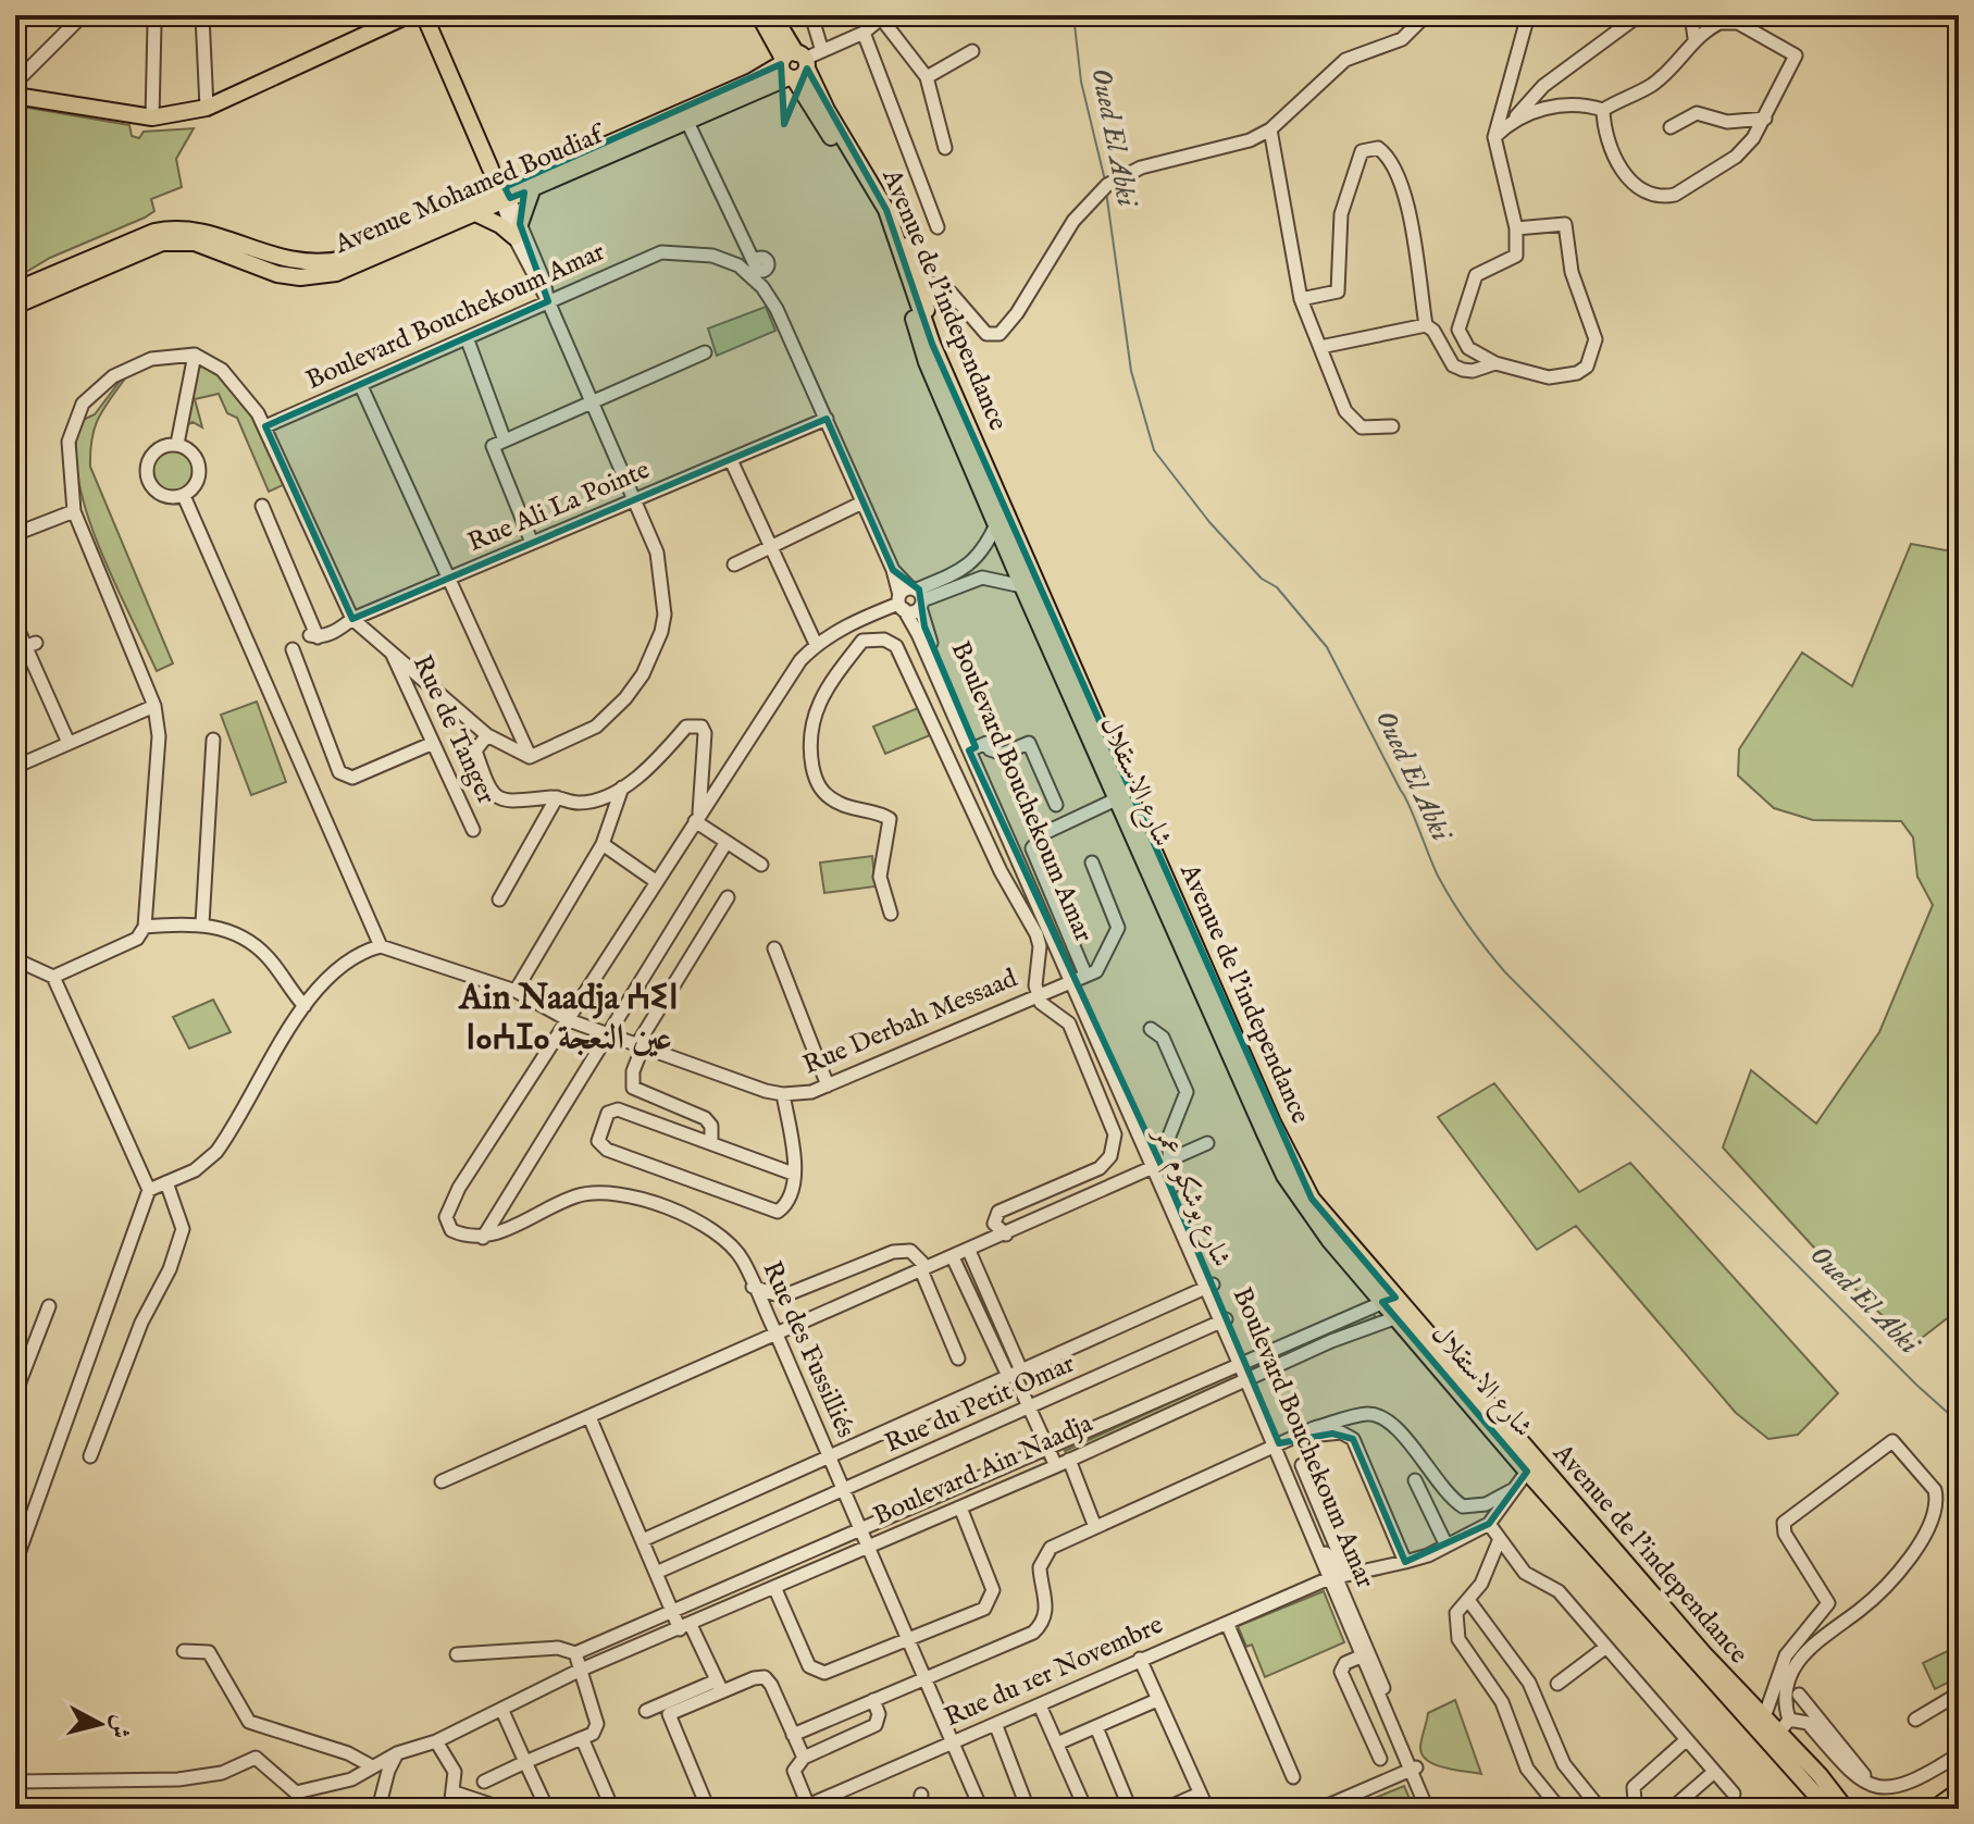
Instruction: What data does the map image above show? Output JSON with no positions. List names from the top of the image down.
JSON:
{
  "streets": {
    "main road": ["Avenue Mohamed Boudiaf", "Avenue de l'independance", "شارع الاستقلال"],
    "street": [
      "Boulevard Bouchekoum Amar",
      "Rue Ali La Pointe",
      "Rue de Tanger",
      "Rue Derbah Messaad",
      "شارع بوشكوم عمر",
      "Rue des Fussilliés",
      "Rue du Petit Omar",
      "Boulevard Ain Naadja",
      "Rue du 1er Novembre"
    ]
  },
  "crossings": [
    ["Avenue Mohamed Boudiaf", "Avenue de l'independance"],
    ["Avenue Mohamed Boudiaf", "شارع الاستقلال"],
    ["Avenue de l'independance", "شارع الاستقلال"],
    ["Avenue de l'independance", "Boulevard Ain Naadja"],
    ["Boulevard Bouchekoum Amar", "Rue Ali La Pointe"],
    ["Boulevard Bouchekoum Amar", "شارع بوشكوم عمر"],
    ["Boulevard Bouchekoum Amar", "Rue du 1er Novembre"],
    ["شارع الاستقلال", "Boulevard Ain Naadja"],
    ["Rue Derbah Messaad", "شارع بوشكوم عمر"],
    ["شارع بوشكوم عمر", "Rue du Petit Omar"],
    ["شارع بوشكوم عمر", "Boulevard Ain Naadja"],
    ["شارع بوشكوم عمر", "Rue du 1er Novembre"],
    ["Rue des Fussilliés", "Rue du Petit Omar"],
    ["Rue des Fussilliés", "Boulevard Ain Naadja"],
    ["Rue des Fussilliés", "Rue du 1er Novembre"]
  ],
  "districts": ["Ain Naadja ⵄⵉⵏ ⵏⴰⵄⵊⴰ عين النعجة"],
  "water": ["Oued El Abki"],
  "north": "right"
}
